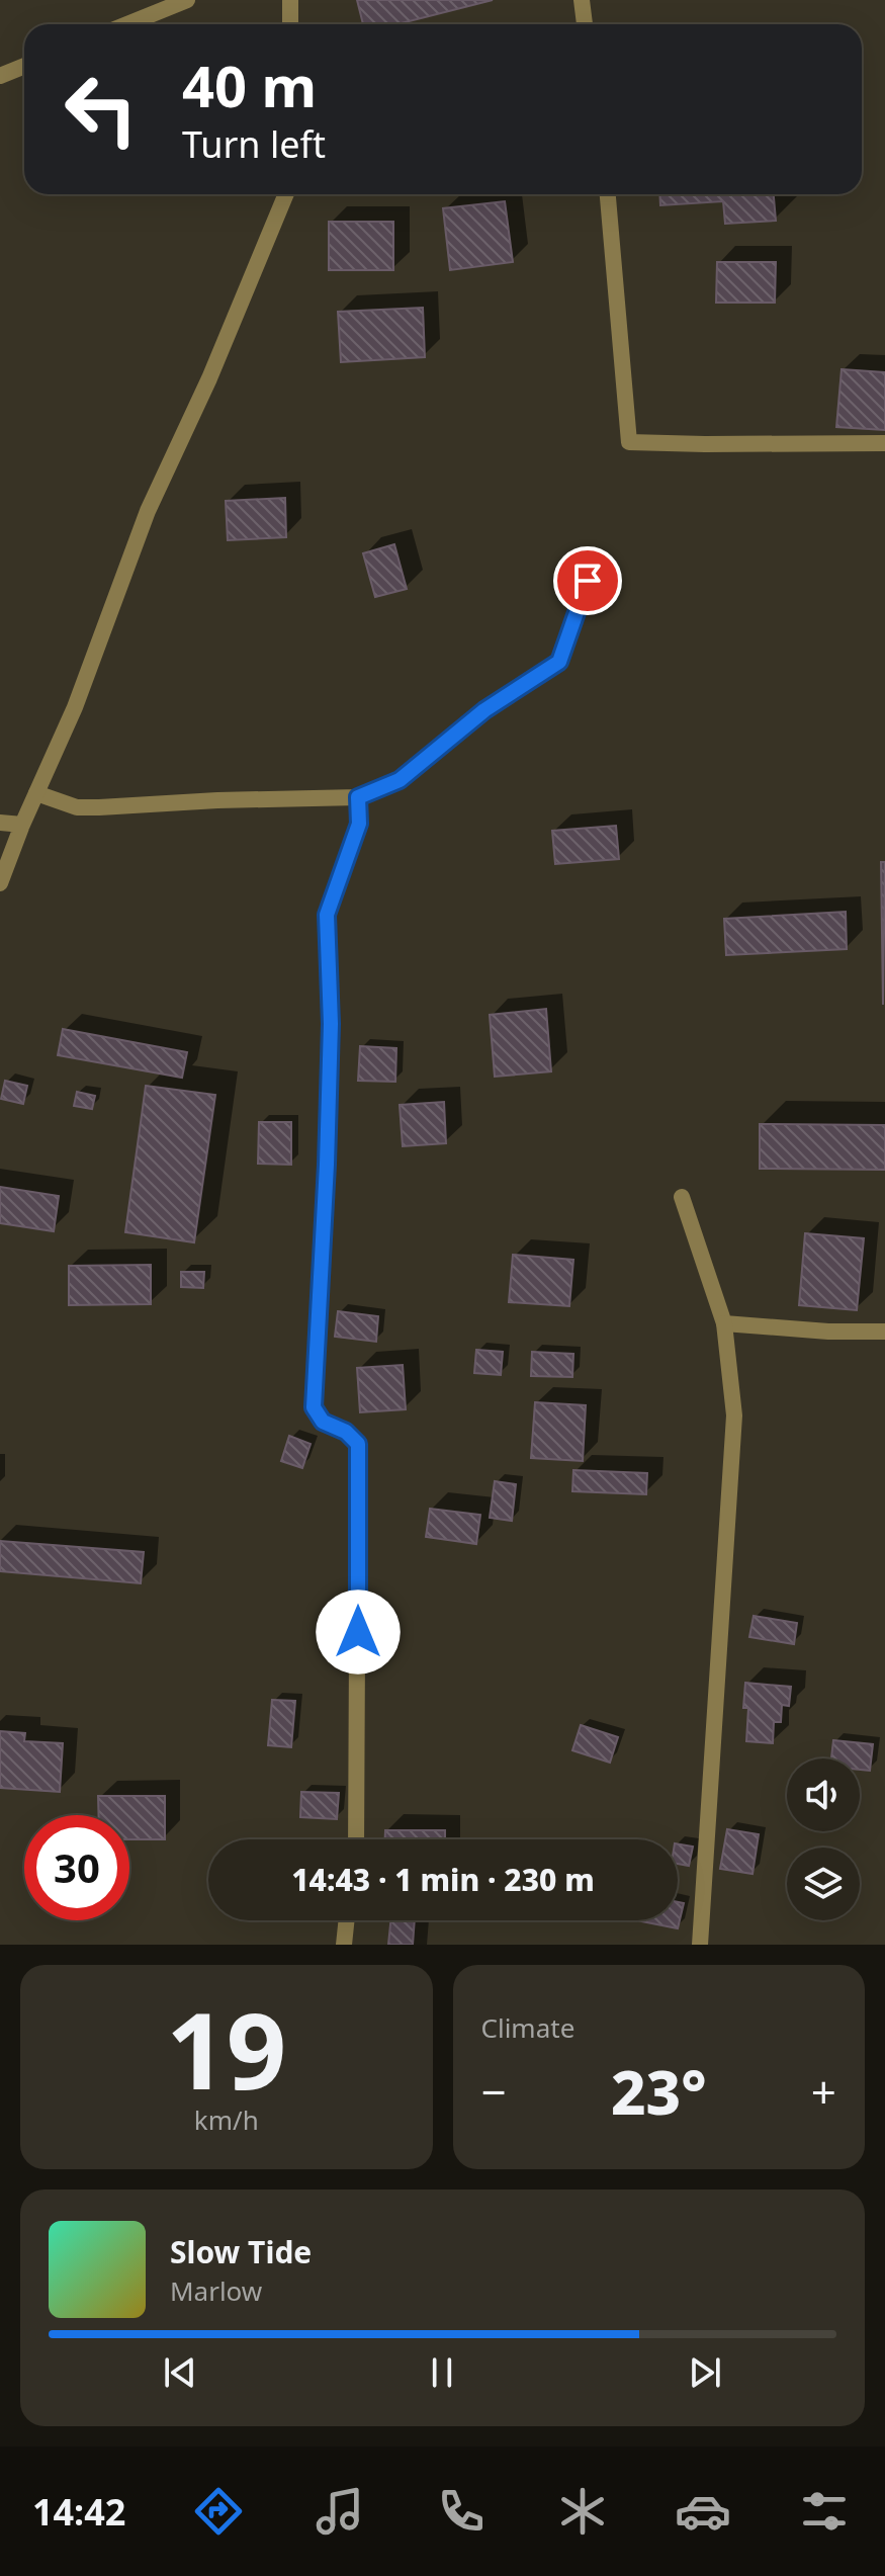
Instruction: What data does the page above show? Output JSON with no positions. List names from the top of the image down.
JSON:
{
  "page": {
    "turn": ["40 m", "Turn left"],
    "limit": "30",
    "trip": "14:43 · 1 min · 230 m",
    "tile": [
      ["19", "km/h"],
      "Climate"
    ],
    "heat": ["−", "23°", "+"],
    "song": ["Slow Tide", "Marlow"],
    "tabs": "14:42"
  }
}
